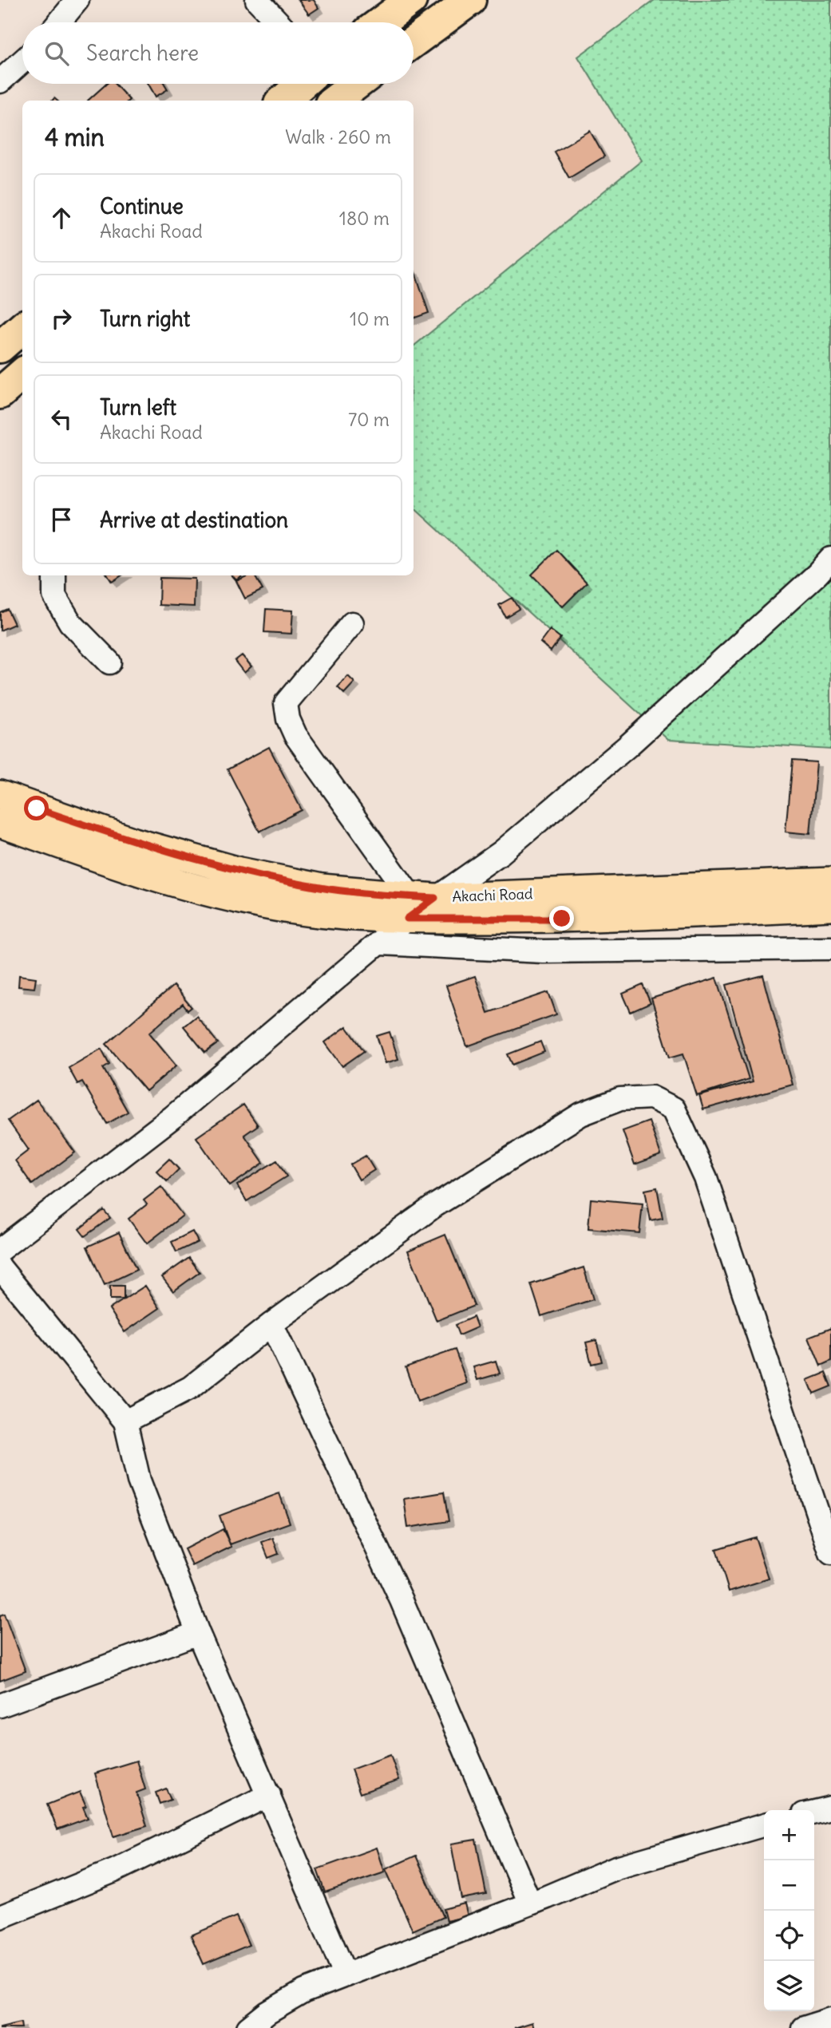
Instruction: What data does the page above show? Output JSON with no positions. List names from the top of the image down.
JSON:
{
  "streets": {
    "main road": ["Akachi Road"]
  },
  "page": {
    "search": "Search here",
    "heading": ["4 min", "Walk · 260 m"],
    "list": [
      ["Continue", "Akachi Road", "180 m"],
      ["Turn right", "10 m"],
      ["Turn left", "Akachi Road", "70 m"],
      "Arrive at destination"
    ],
    "map_buttons": ["+", "−"]
  }
}
